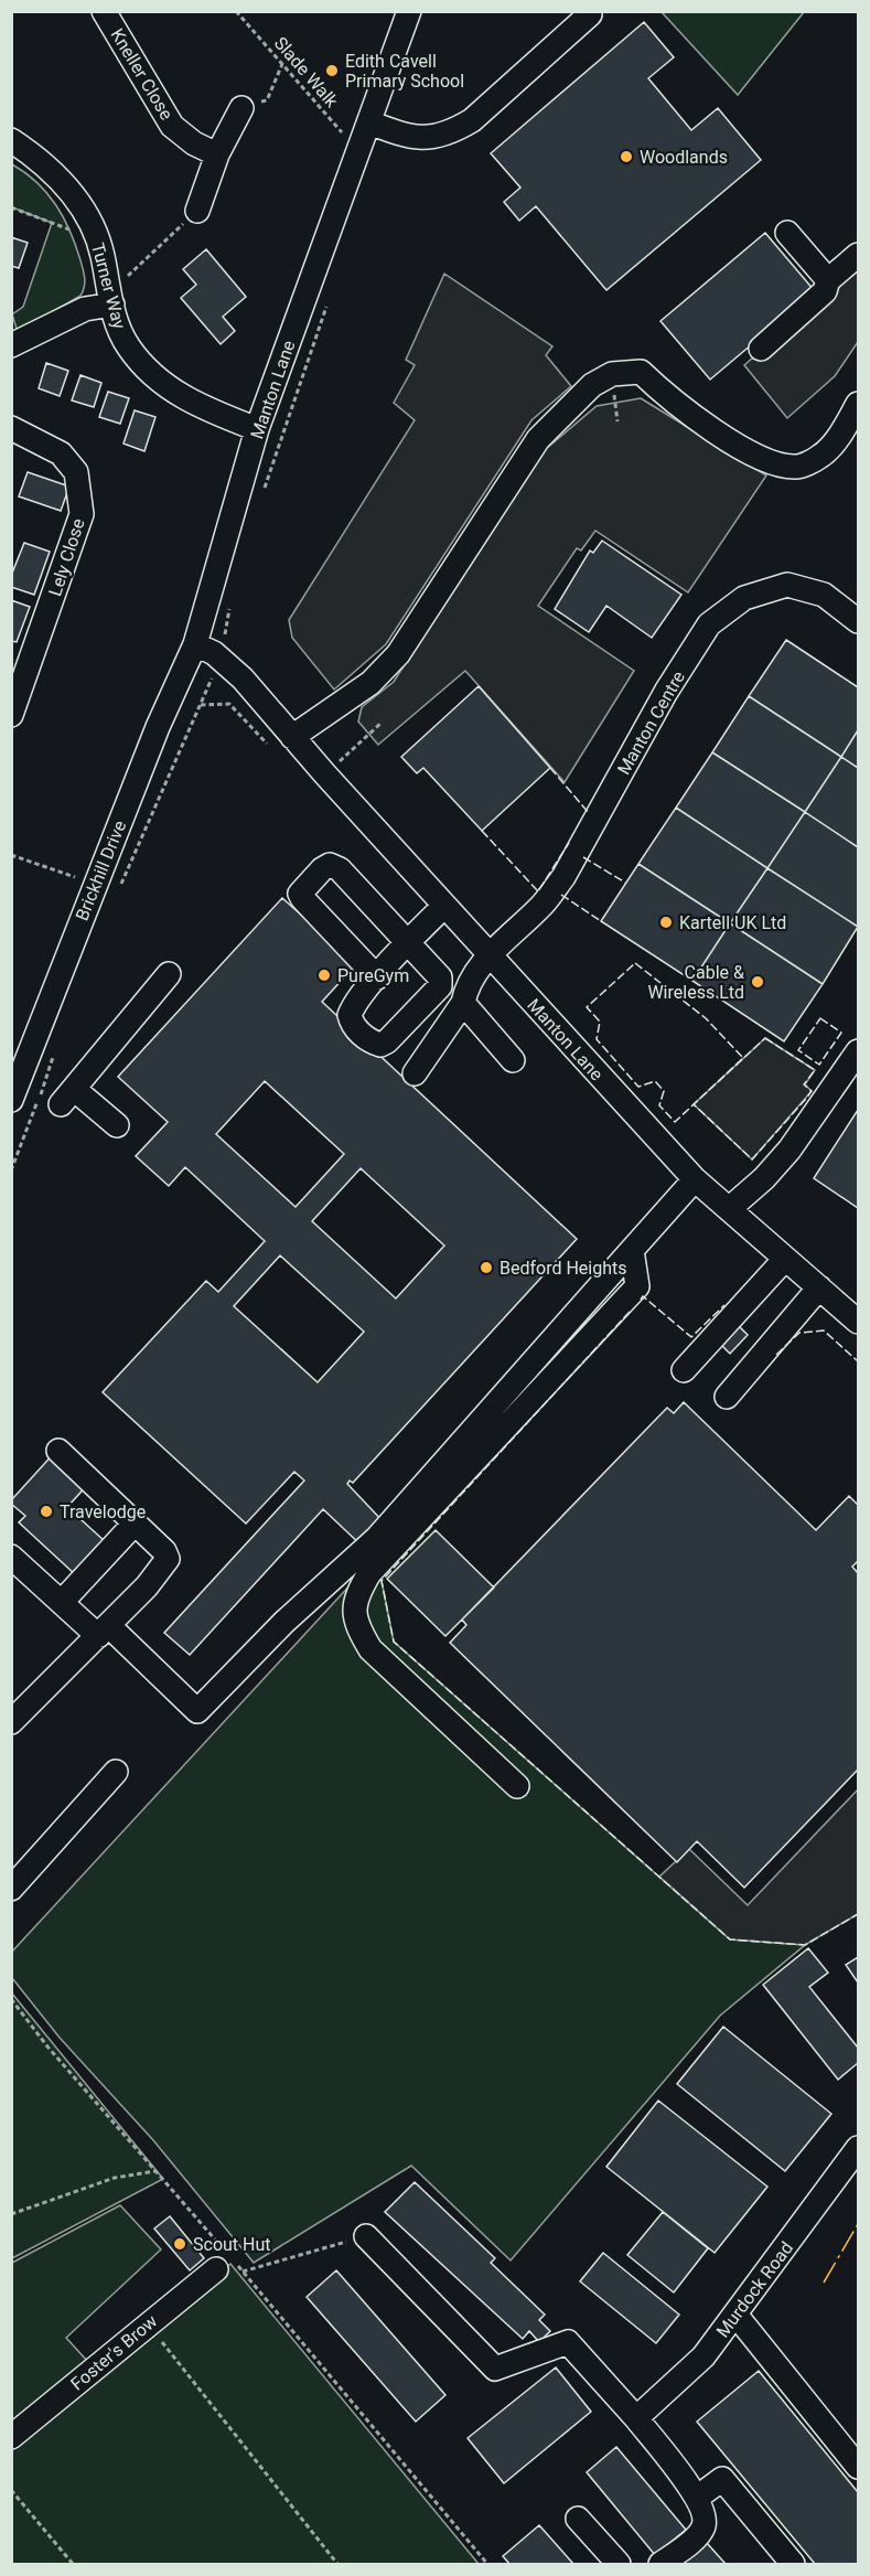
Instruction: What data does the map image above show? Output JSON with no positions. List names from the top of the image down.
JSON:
{
  "streets": {
    "street": [
      "Kneller Close",
      "Turner Way",
      "Manton Lane",
      "Lely Close",
      "Manton Centre",
      "Brickhill Drive",
      "Murdock Road",
      "Foster's Brow"
    ],
    "path": ["Slade Walk"]
  },
  "crossings": [
    ["Slade Walk", "Manton Lane"],
    ["Turner Way", "Manton Lane"],
    ["Manton Lane", "Manton Centre"],
    ["Manton Lane", "Brickhill Drive"]
  ],
  "places": [
    "Edith Cavell Primary School",
    "Woodlands",
    "Kartell UK Ltd",
    "PureGym",
    "Cable & Wireless Ltd",
    "Bedford Heights",
    "Travelodge",
    "Scout Hut"
  ]
}
